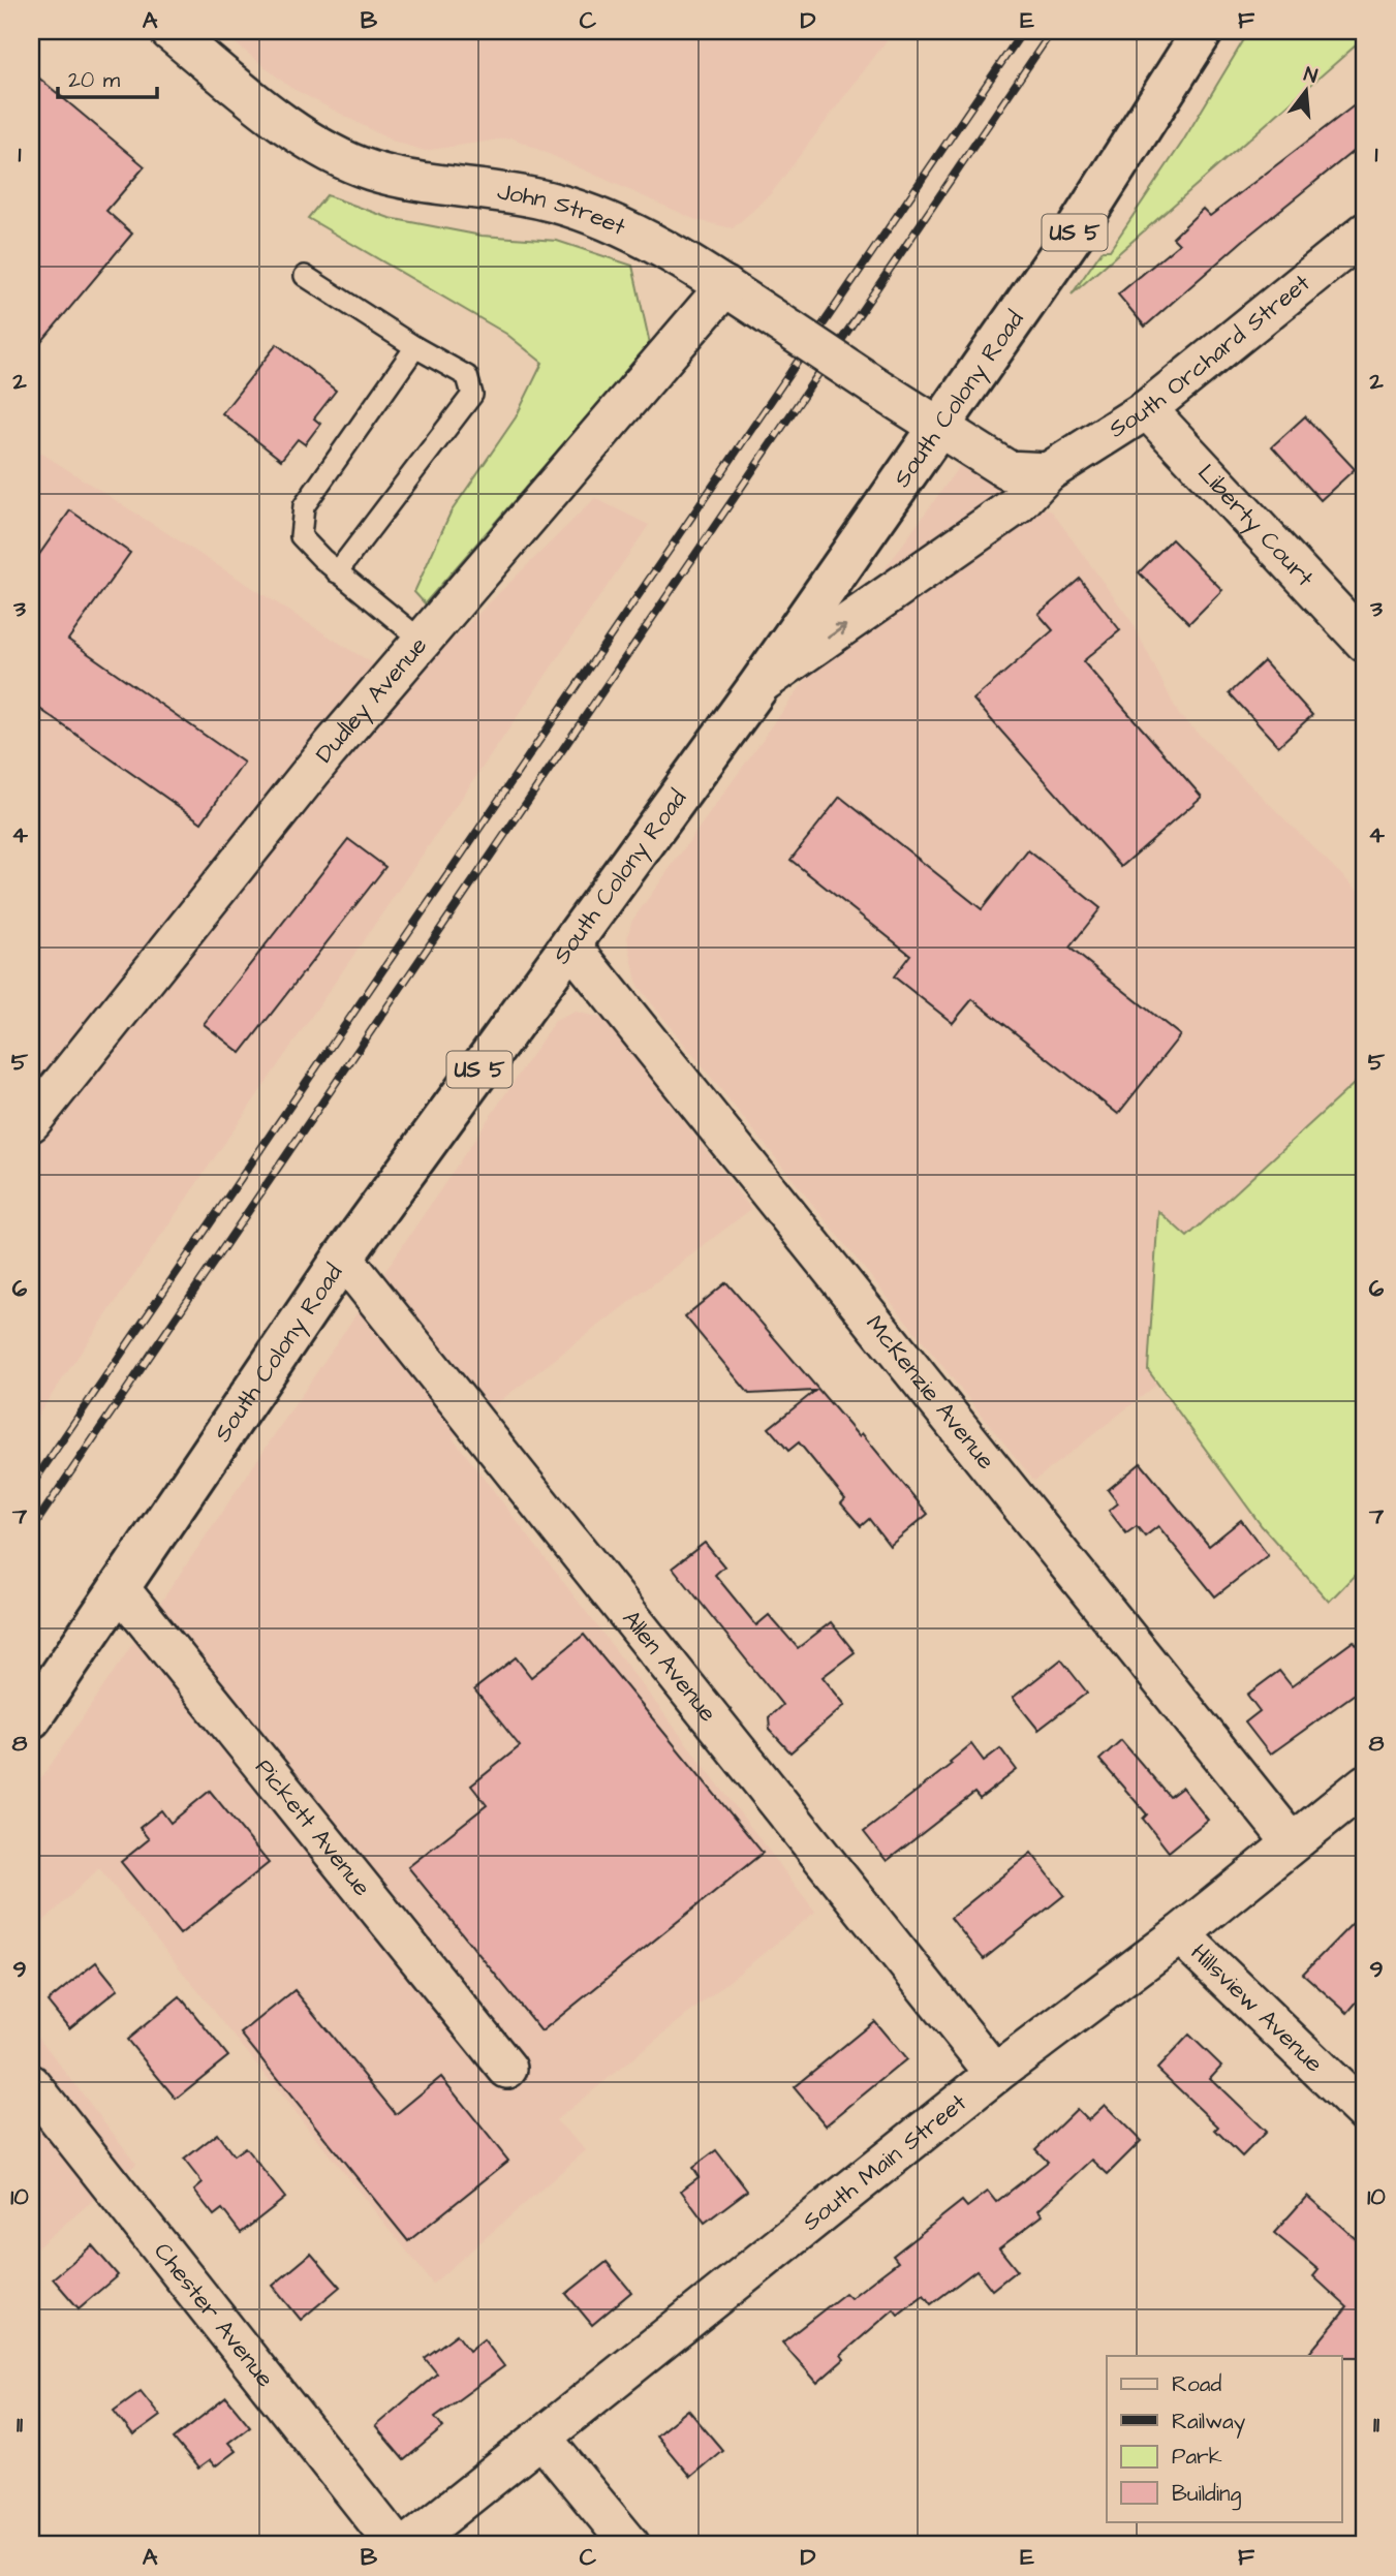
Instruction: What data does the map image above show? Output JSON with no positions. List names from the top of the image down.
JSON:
{
  "streets": {
    "main road": ["US 5", "South Colony Road"],
    "street": [
      "John Street",
      "South Orchard Street",
      "Liberty Court",
      "Dudley Avenue",
      "McKenzie Avenue",
      "Allen Avenue",
      "Pickett Avenue",
      "Hillsview Avenue",
      "South Main Street",
      "Chester Avenue"
    ]
  },
  "crossings": [
    ["John Street", "South Colony Road"],
    ["John Street", "Dudley Avenue"],
    ["South Orchard Street", "South Colony Road"],
    ["South Orchard Street", "Liberty Court"],
    ["South Colony Road", "McKenzie Avenue"],
    ["South Colony Road", "Allen Avenue"],
    ["South Colony Road", "Pickett Avenue"],
    ["McKenzie Avenue", "South Main Street"],
    ["Allen Avenue", "South Main Street"],
    ["Hillsview Avenue", "South Main Street"]
  ],
  "one_way": ["South Orchard Street"],
  "legend": [
    "Road",
    "Railway",
    "Park",
    "Building"
  ],
  "scale_bar": "20 m",
  "north": "top",
  "grid": {
    "columns": [
      "A",
      "B",
      "C",
      "D",
      "E",
      "F"
    ],
    "rows": [
      "1",
      "2",
      "3",
      "4",
      "5",
      "6",
      "7",
      "8",
      "9",
      "10",
      "11"
    ]
  }
}
